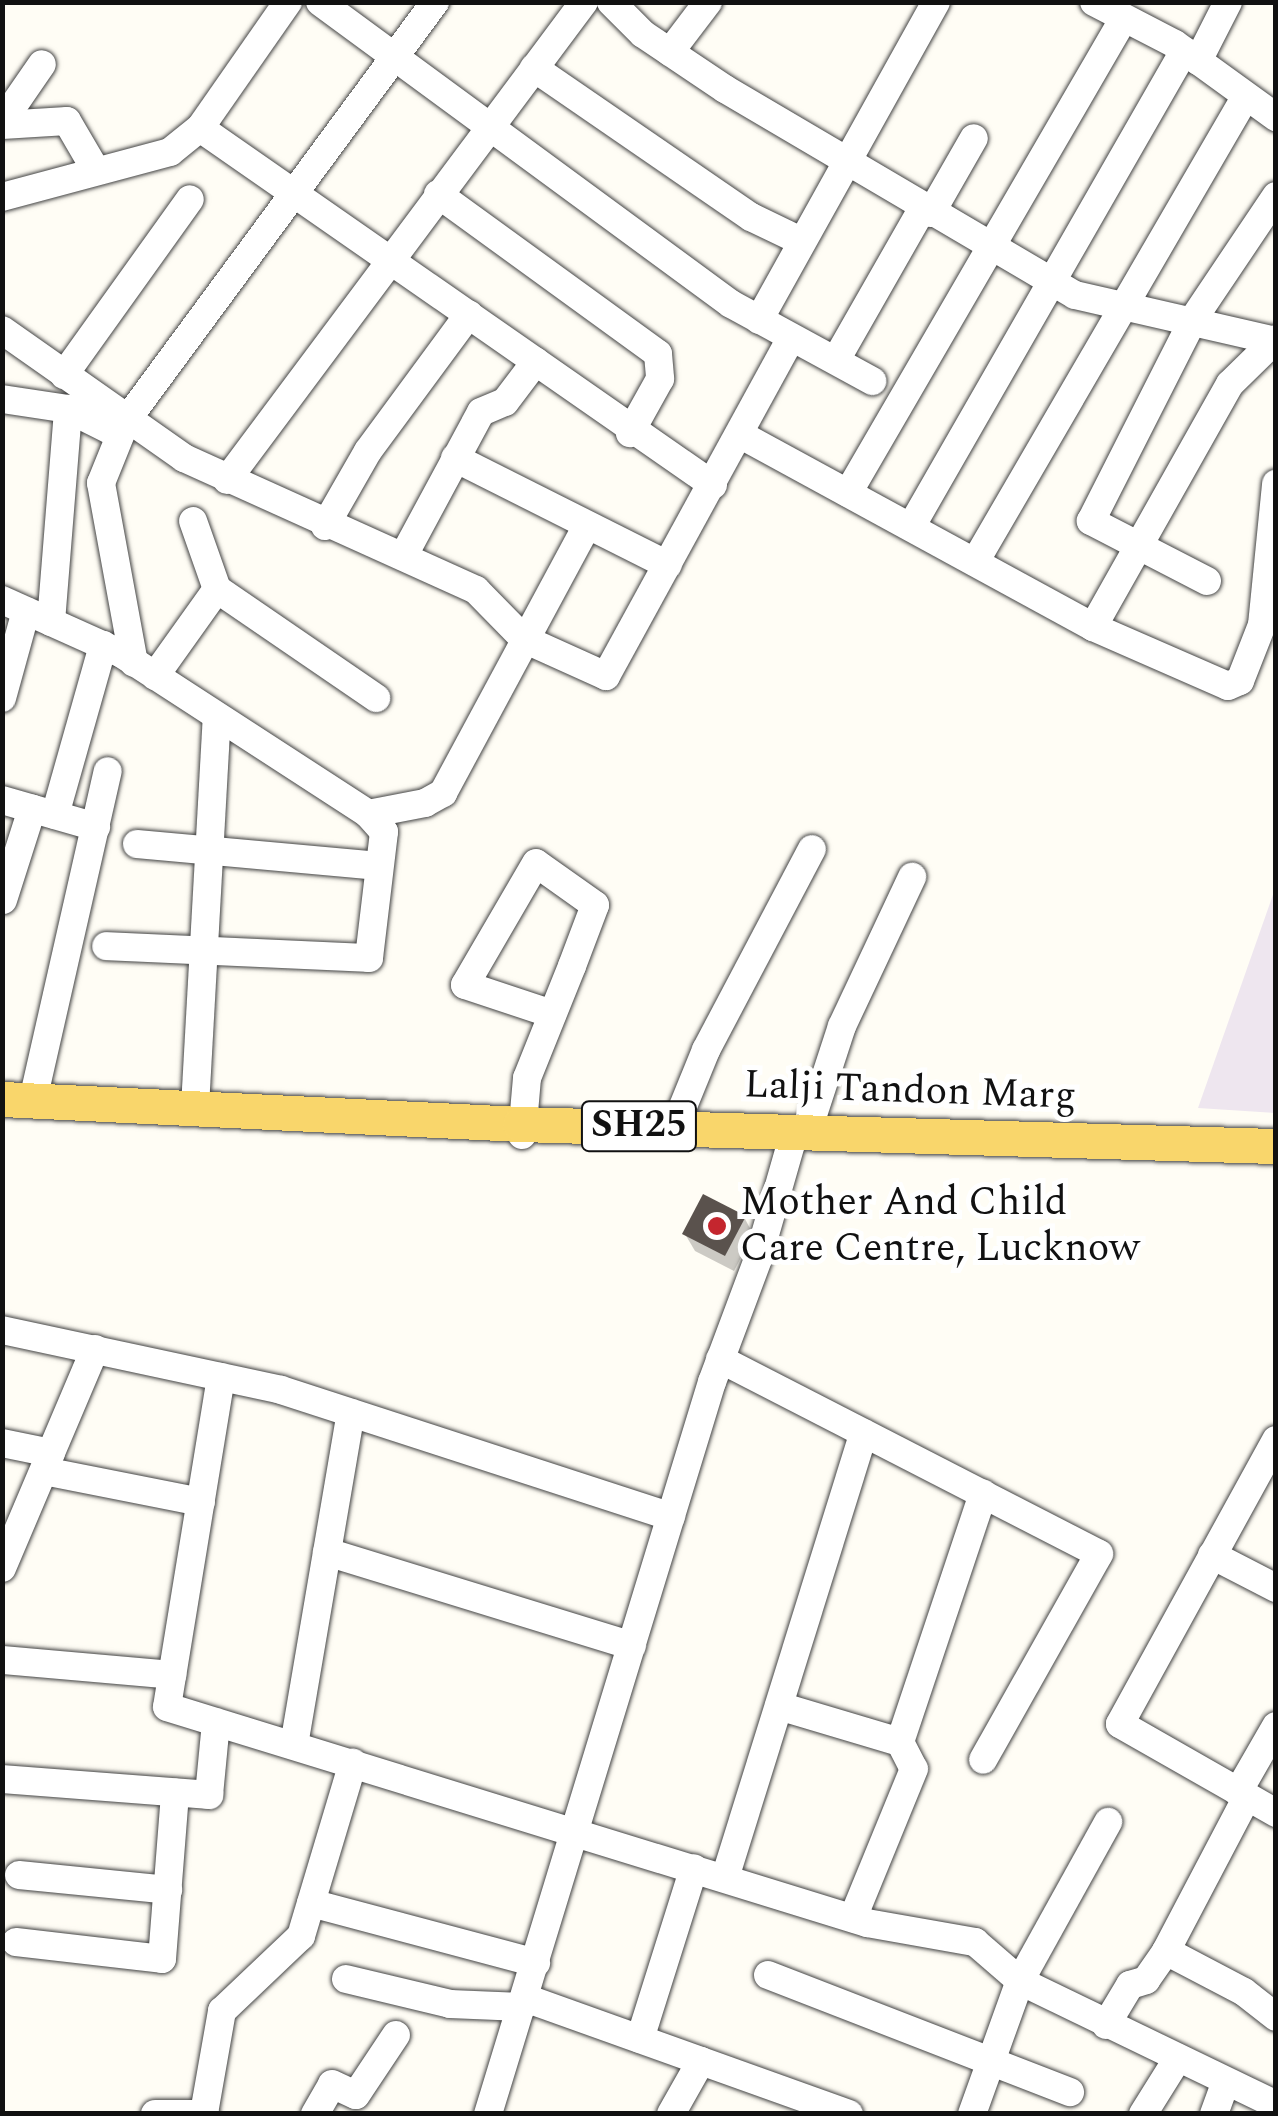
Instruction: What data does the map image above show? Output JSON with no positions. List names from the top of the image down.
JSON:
{
  "streets": {
    "main road": ["Lalji Tandon Marg", "SH25"]
  },
  "places": ["Mother And Child Care Centre, Lucknow"]
}
